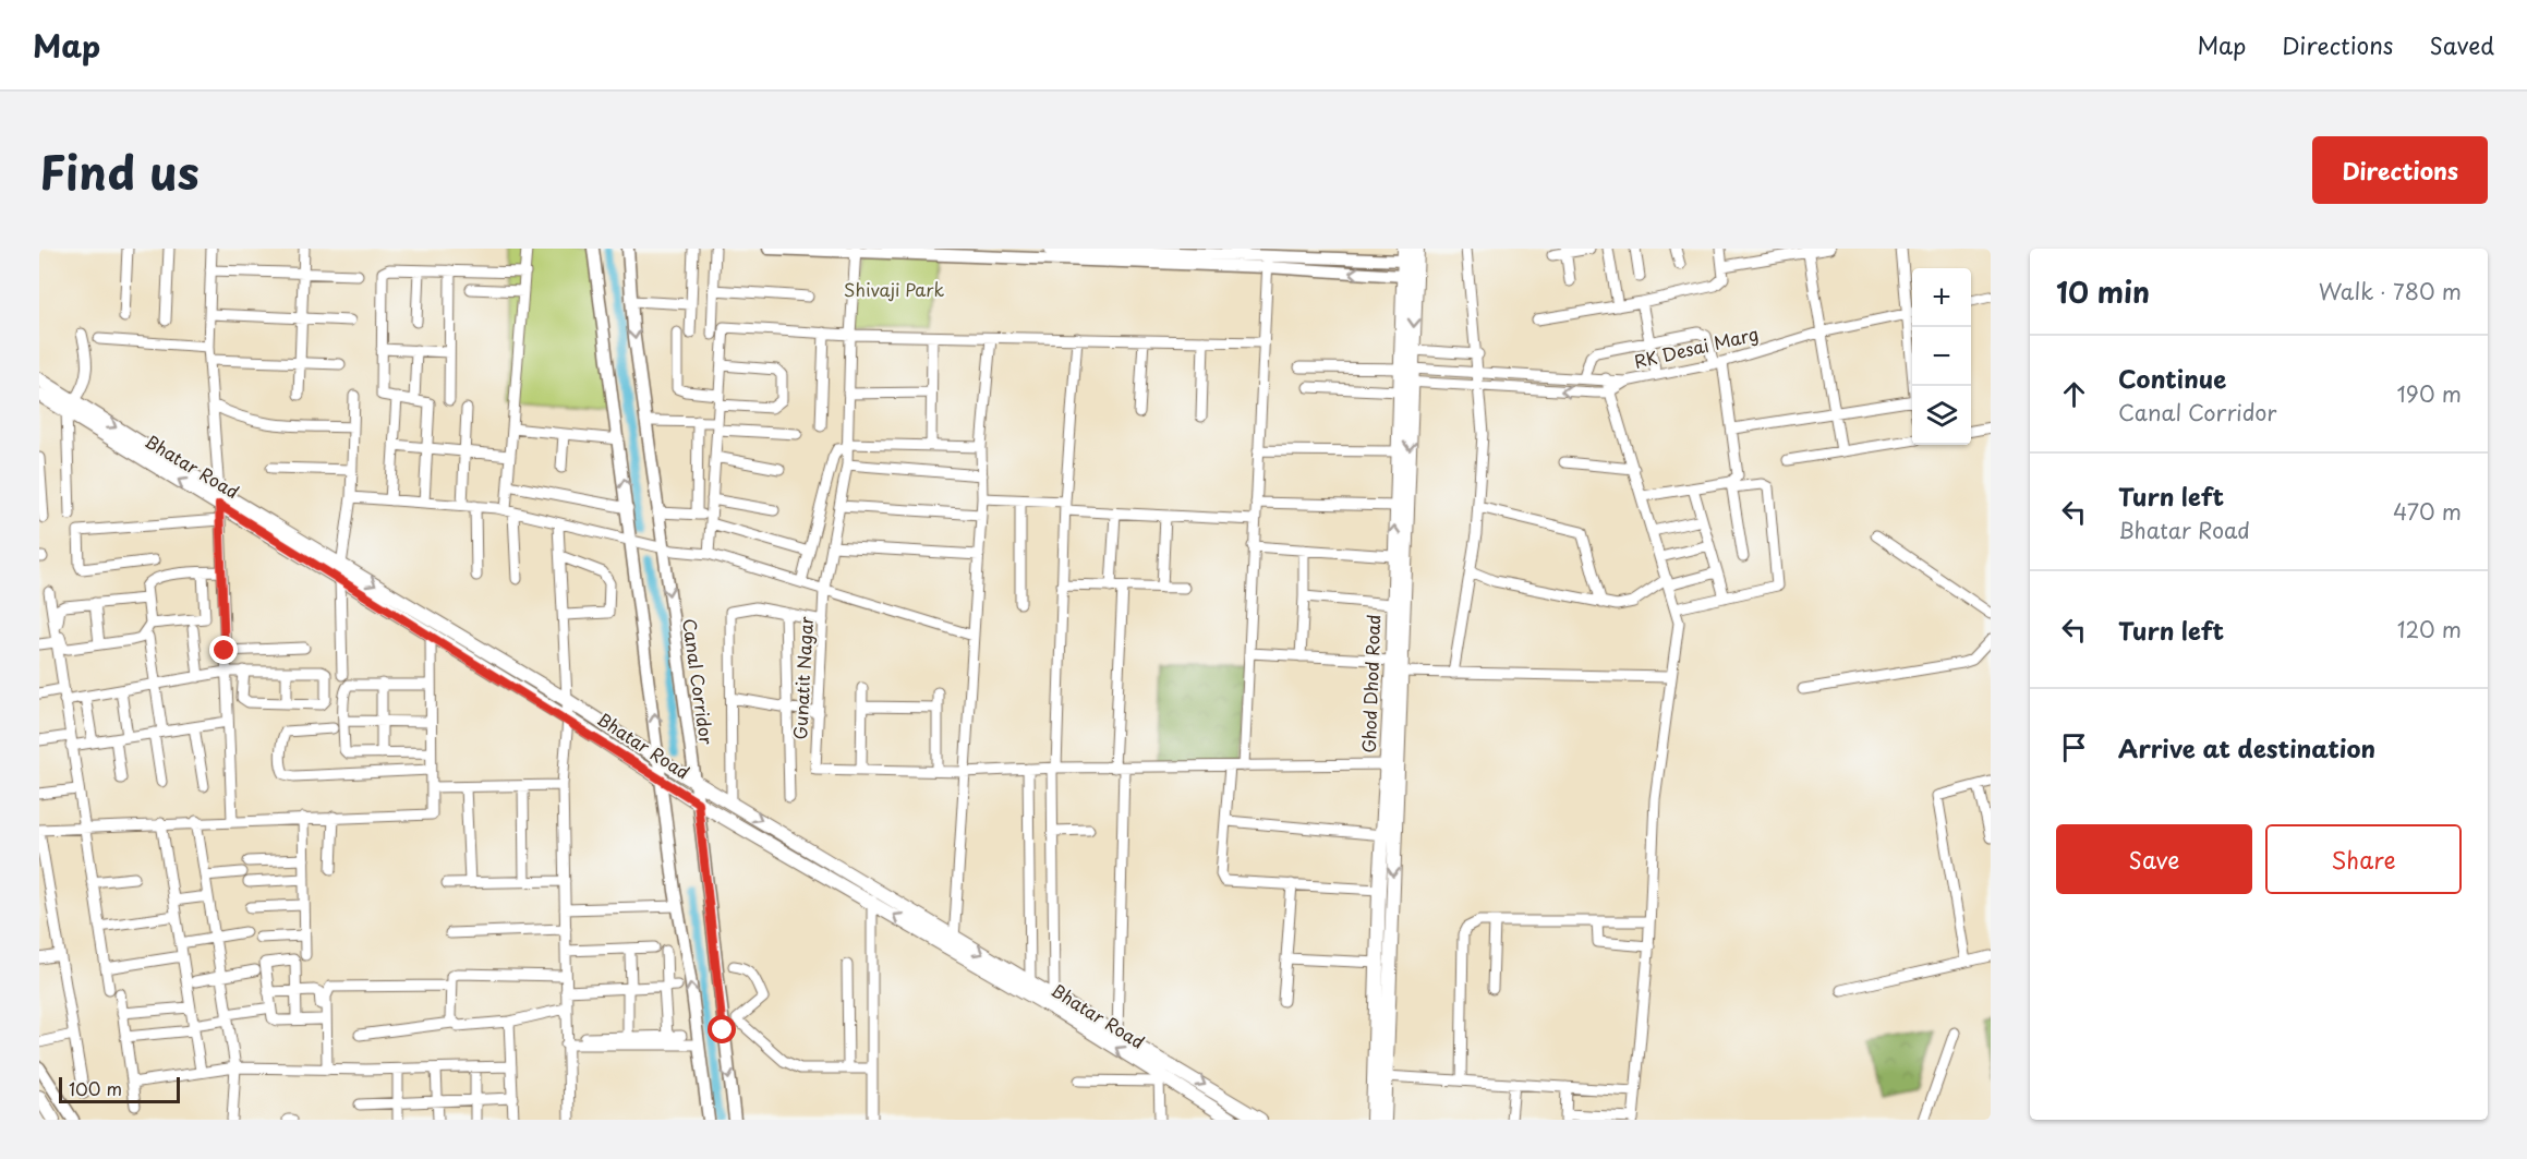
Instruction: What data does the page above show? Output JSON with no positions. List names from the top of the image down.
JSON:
{
  "streets": {
    "main road": ["Bhatar Road", "Ghod Dhod Road"],
    "street": ["RK Desai Marg", "Gunatit Nagar", "Canal Corridor"]
  },
  "crossings": [
    ["RK Desai Marg", "Ghod Dhod Road"],
    ["Bhatar Road", "Canal Corridor"]
  ],
  "parks": ["Shivaji Park"],
  "scale_bar": "100 m",
  "page": {
    "header": "Map",
    "nav": ["Map", "Directions", "Saved"],
    "title": "Find us",
    "buttons": [
      "Directions",
      ["Save", "Share"]
    ],
    "heading": ["10 min", "Walk · 780 m"],
    "map_buttons": ["+", "−"],
    "list": [
      ["Continue", "Canal Corridor", "190 m"],
      ["Turn left", "Bhatar Road", "470 m"],
      ["Turn left", "120 m"],
      "Arrive at destination"
    ],
    "scale": "100 m"
  }
}
